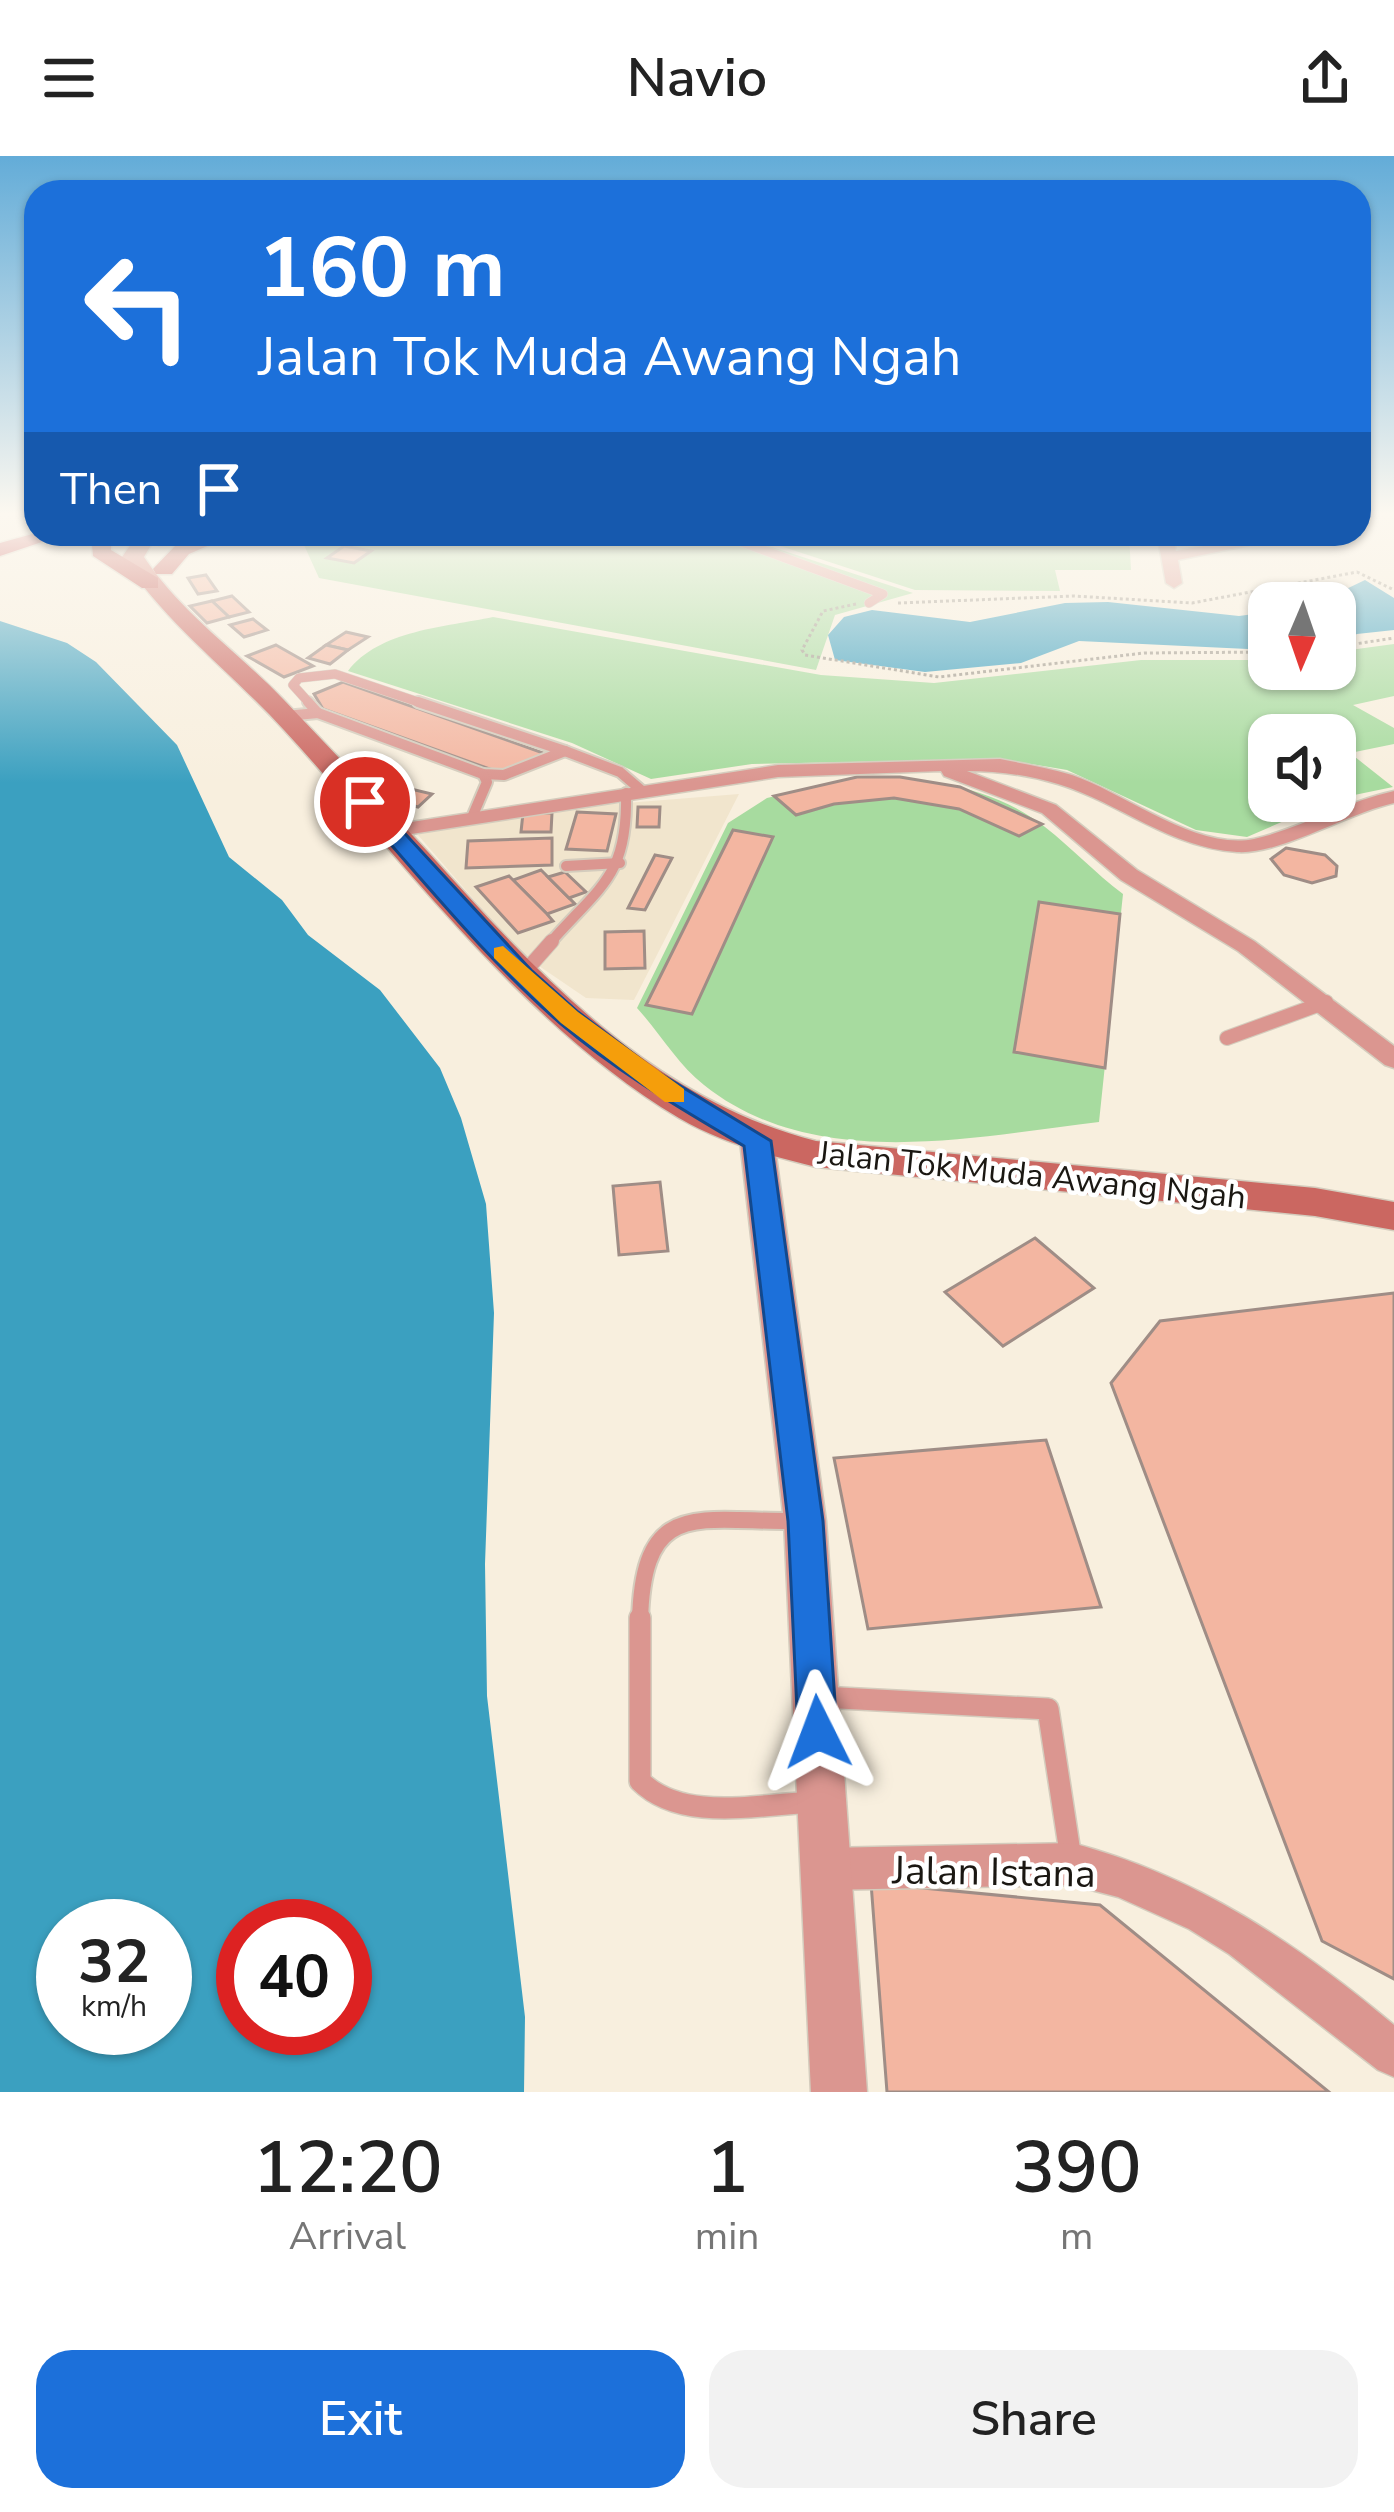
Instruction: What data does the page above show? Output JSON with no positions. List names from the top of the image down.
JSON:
{
  "streets": {
    "main road": ["Jalan Tok Muda Awang Ngah"],
    "street": ["Jalan Istana"]
  },
  "north": "bottom",
  "page": {
    "header": "Navio",
    "turn": ["160 m", "Jalan Tok Muda Awang Ngah"],
    "then": "Then",
    "speed": "32 km/h",
    "limit": "40",
    "eta": [
      "12:20",
      "Arrival",
      "1",
      "min",
      "390",
      "m"
    ],
    "buttons": ["Exit", "Share"]
  }
}
